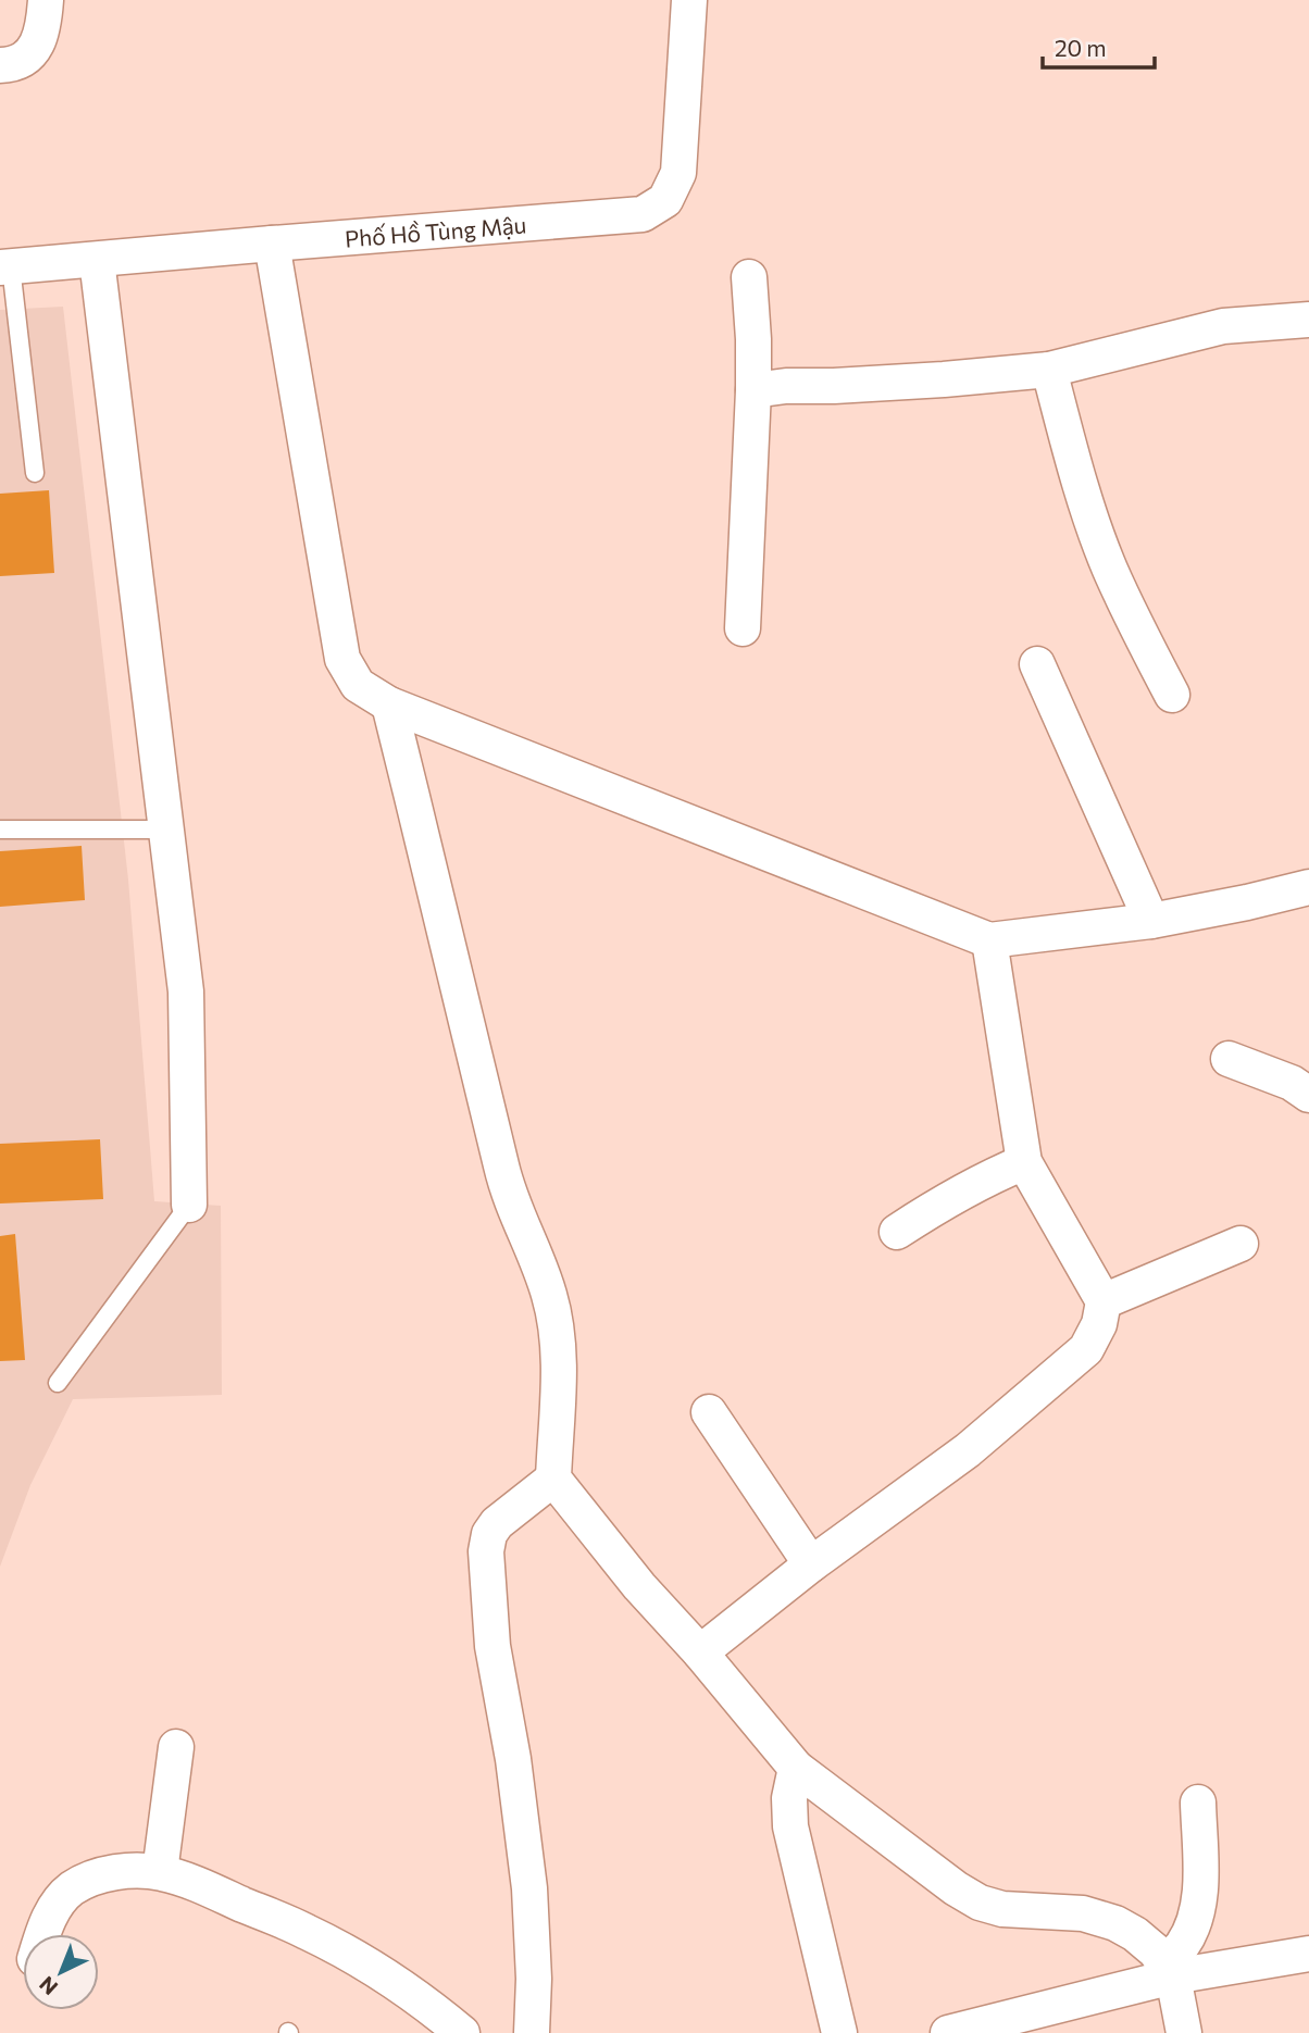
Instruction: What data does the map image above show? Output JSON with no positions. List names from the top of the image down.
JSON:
{
  "streets": {
    "street": ["Phố Hồ Tùng Mậu"]
  },
  "scale_bar": "20 m",
  "north": "bottom left"
}
